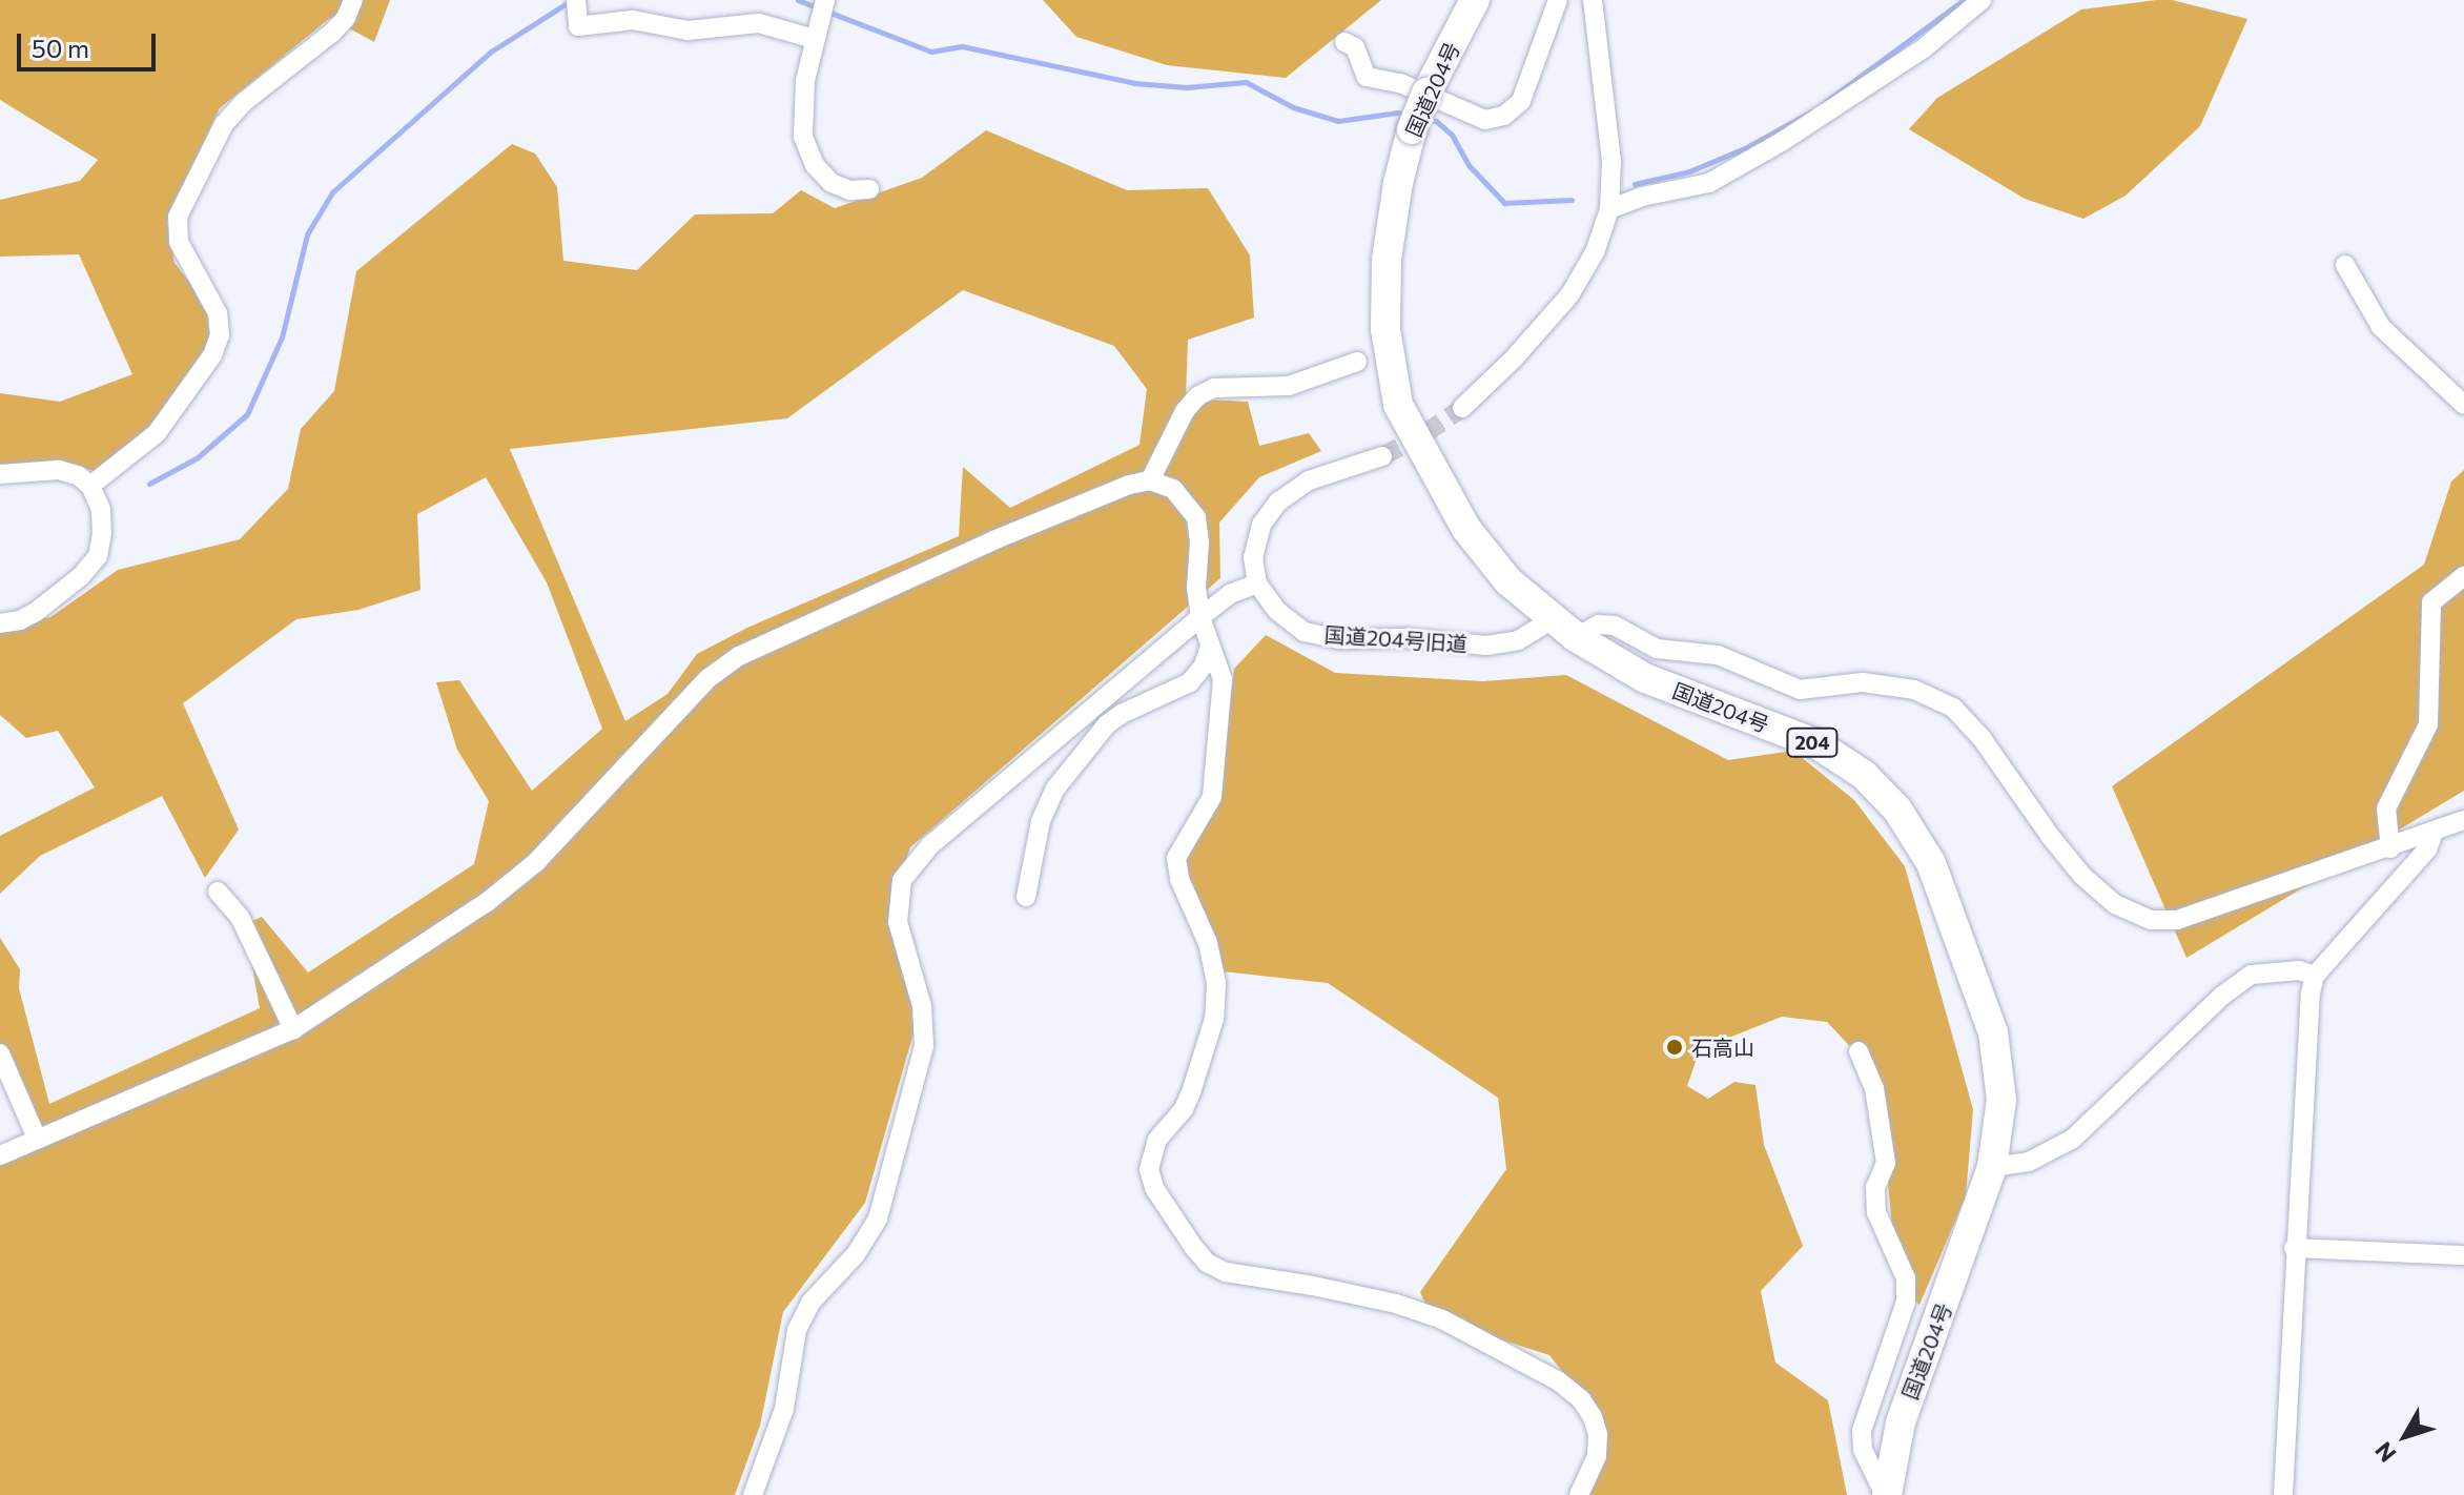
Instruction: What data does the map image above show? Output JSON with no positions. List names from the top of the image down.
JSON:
{
  "streets": {
    "highway": ["国道204号", "204"],
    "street": ["国道204号旧道"]
  },
  "crossings": [
    ["国道204号", "国道204号旧道"]
  ],
  "places": ["石高山"],
  "scale_bar": "50 m",
  "north": "bottom left"
}
